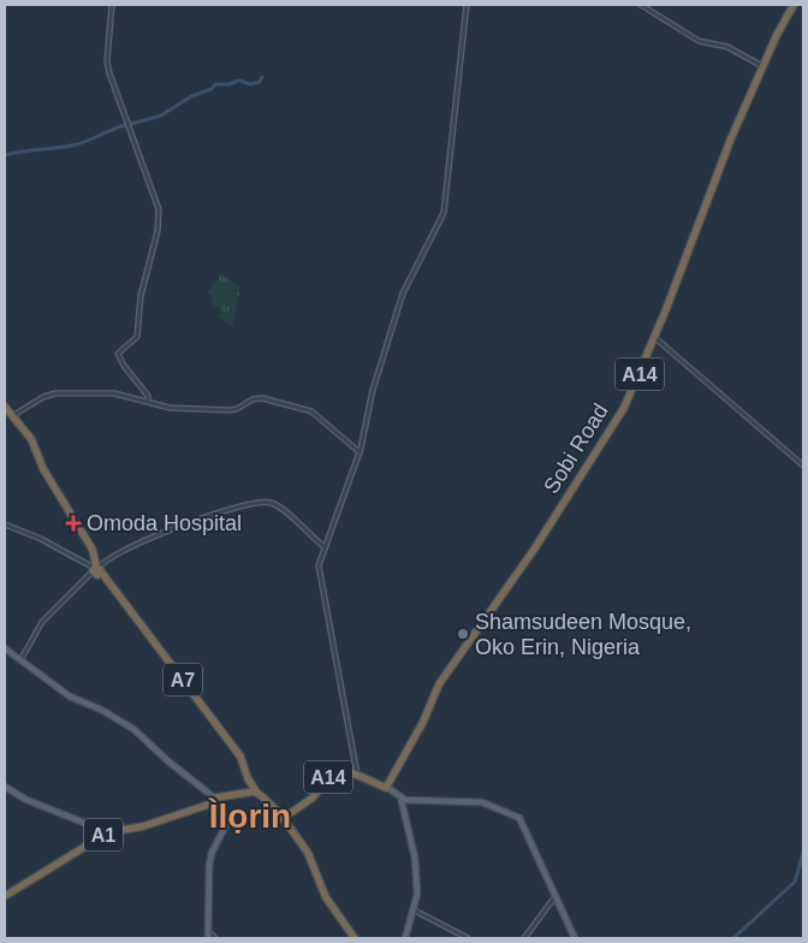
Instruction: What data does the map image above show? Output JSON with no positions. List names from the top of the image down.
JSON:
{
  "streets": {
    "highway": [
      "A14",
      "Sobi Road",
      "A7",
      "A1"
    ]
  },
  "crossings": [
    ["A14", "Sobi Road"],
    ["A14", "A1"],
    ["A7", "A1"]
  ],
  "districts": ["Ìlọrin"],
  "places": {
    "health": ["Omoda Hospital"],
    "other": ["Shamsudeen Mosque, Oko Erin, Nigeria"]
  }
}
